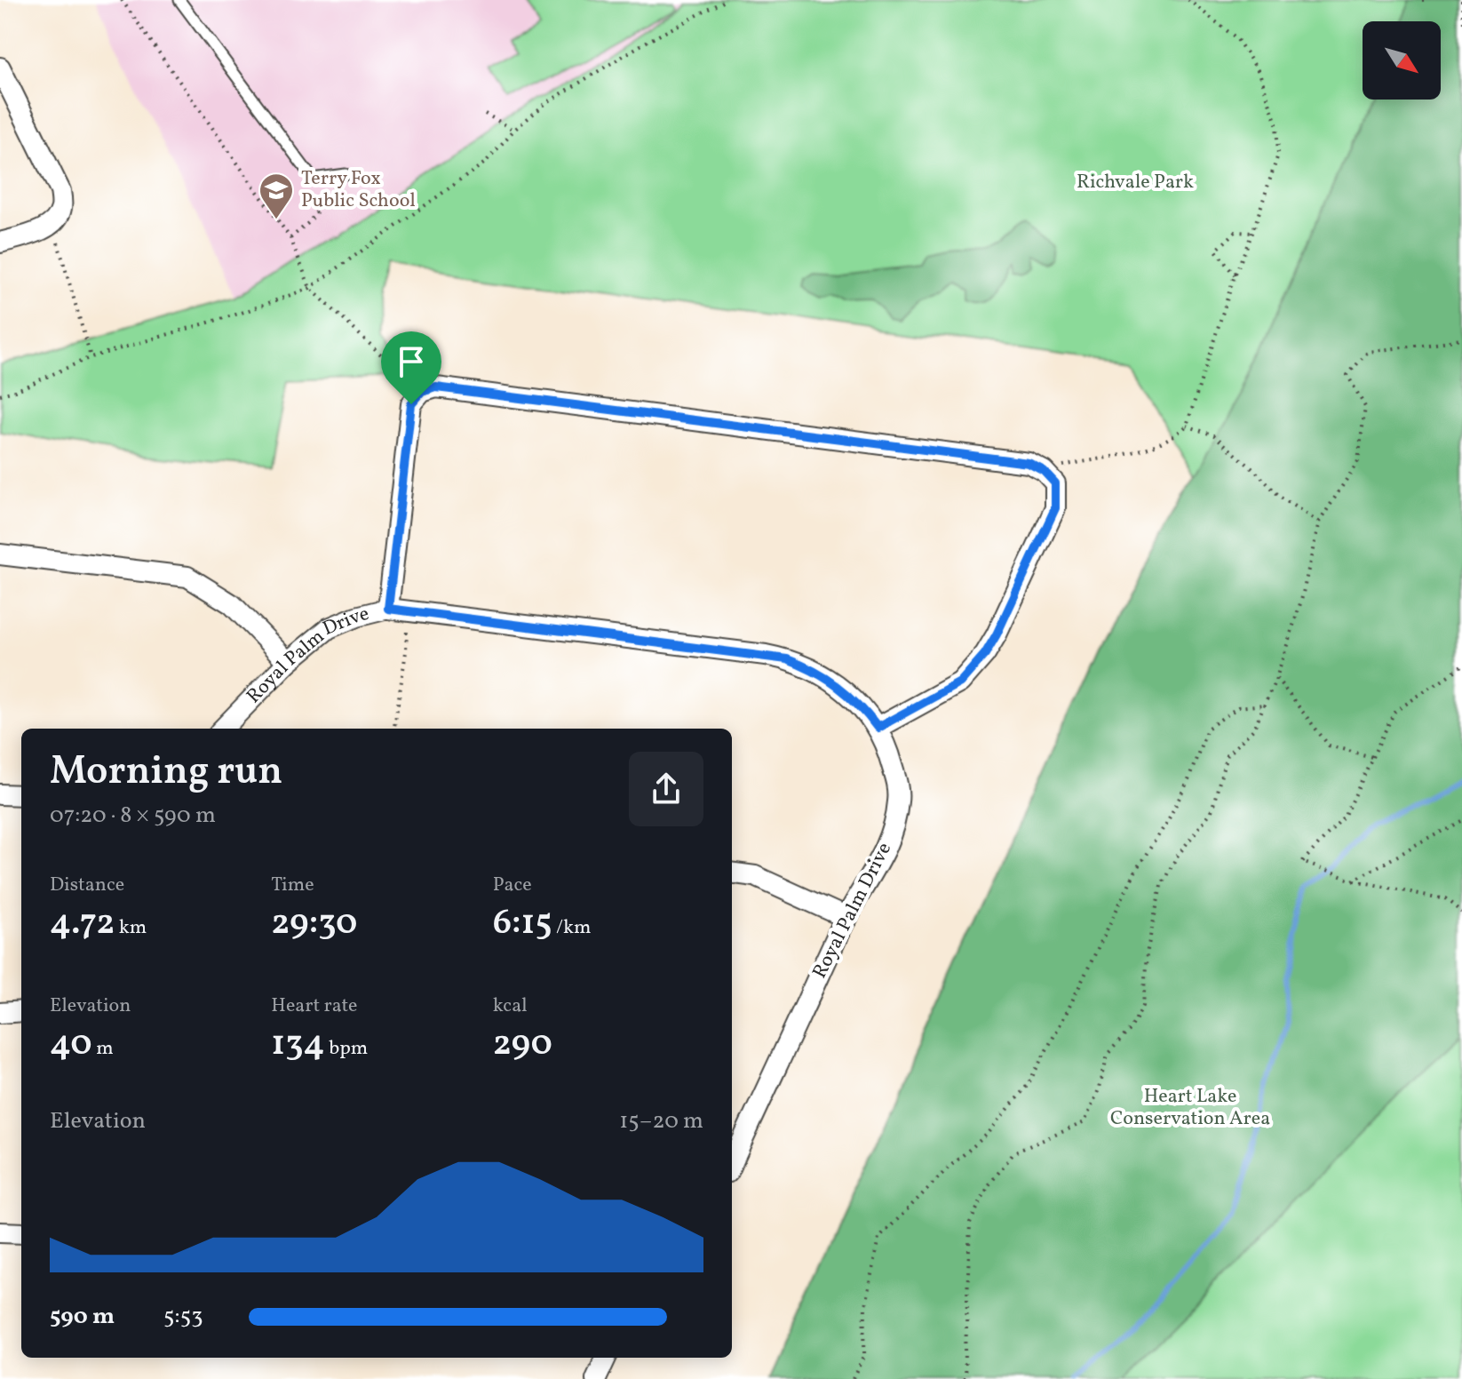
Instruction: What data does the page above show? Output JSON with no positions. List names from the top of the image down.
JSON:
{
  "streets": {
    "street": ["Royal Palm Drive"]
  },
  "parks": ["Richvale Park", "Heart Lake Conservation Area"],
  "places": {
    "school or university": ["Terry Fox Public School"]
  },
  "north": "bottom right",
  "page": {
    "heading": ["Morning run", "07:20 · 8 × 590 m"],
    "stats": [
      ["Distance", "4.72 km"],
      ["Time", "29:30"],
      ["Pace", "6:15 /km"],
      ["Elevation", "40 m"],
      ["Heart rate", "134 bpm"],
      ["kcal", "290"]
    ],
    "chart": ["Elevation", "15–20 m"],
    "list": [
      {
        "name": "590 m",
        "note": "5:53"
      }
    ]
  }
}
